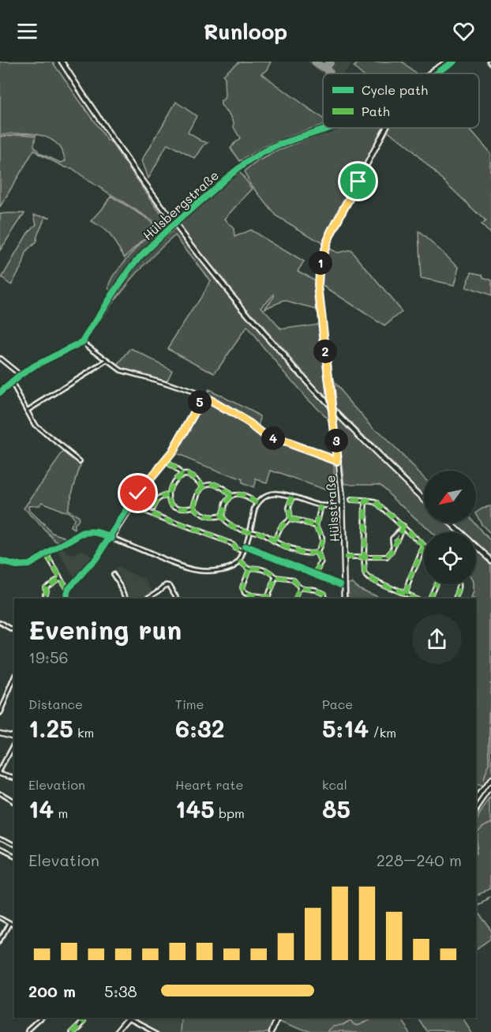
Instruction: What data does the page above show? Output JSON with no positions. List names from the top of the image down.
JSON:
{
  "streets": {
    "street": ["Hülsbergstraße", "Hülsstraße"]
  },
  "legend": ["Cycle path", "Path"],
  "north": "bottom left",
  "page": {
    "header": "Runloop",
    "pins": [
      "1",
      "2",
      "5",
      "4",
      "3"
    ],
    "heading": ["Evening run", "19:56"],
    "stats": [
      ["Distance", "1.25 km"],
      ["Time", "6:32"],
      ["Pace", "5:14 /km"],
      ["Elevation", "14 m"],
      ["Heart rate", "145 bpm"],
      ["kcal", "85"]
    ],
    "chart": ["Elevation", "228–240 m"],
    "list": [
      {
        "name": "200 m",
        "note": "5:38"
      }
    ]
  }
}
